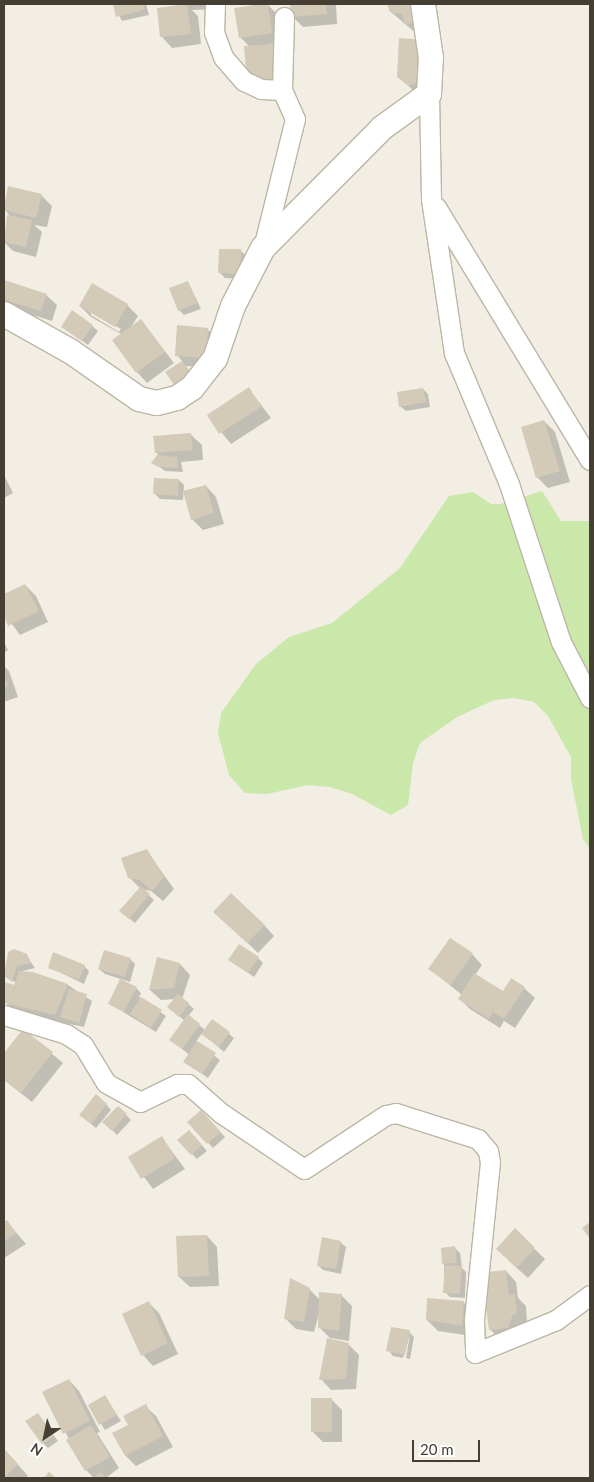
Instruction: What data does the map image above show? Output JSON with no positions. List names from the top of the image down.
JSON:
{
  "scale_bar": "20 m",
  "north": "bottom left"
}
